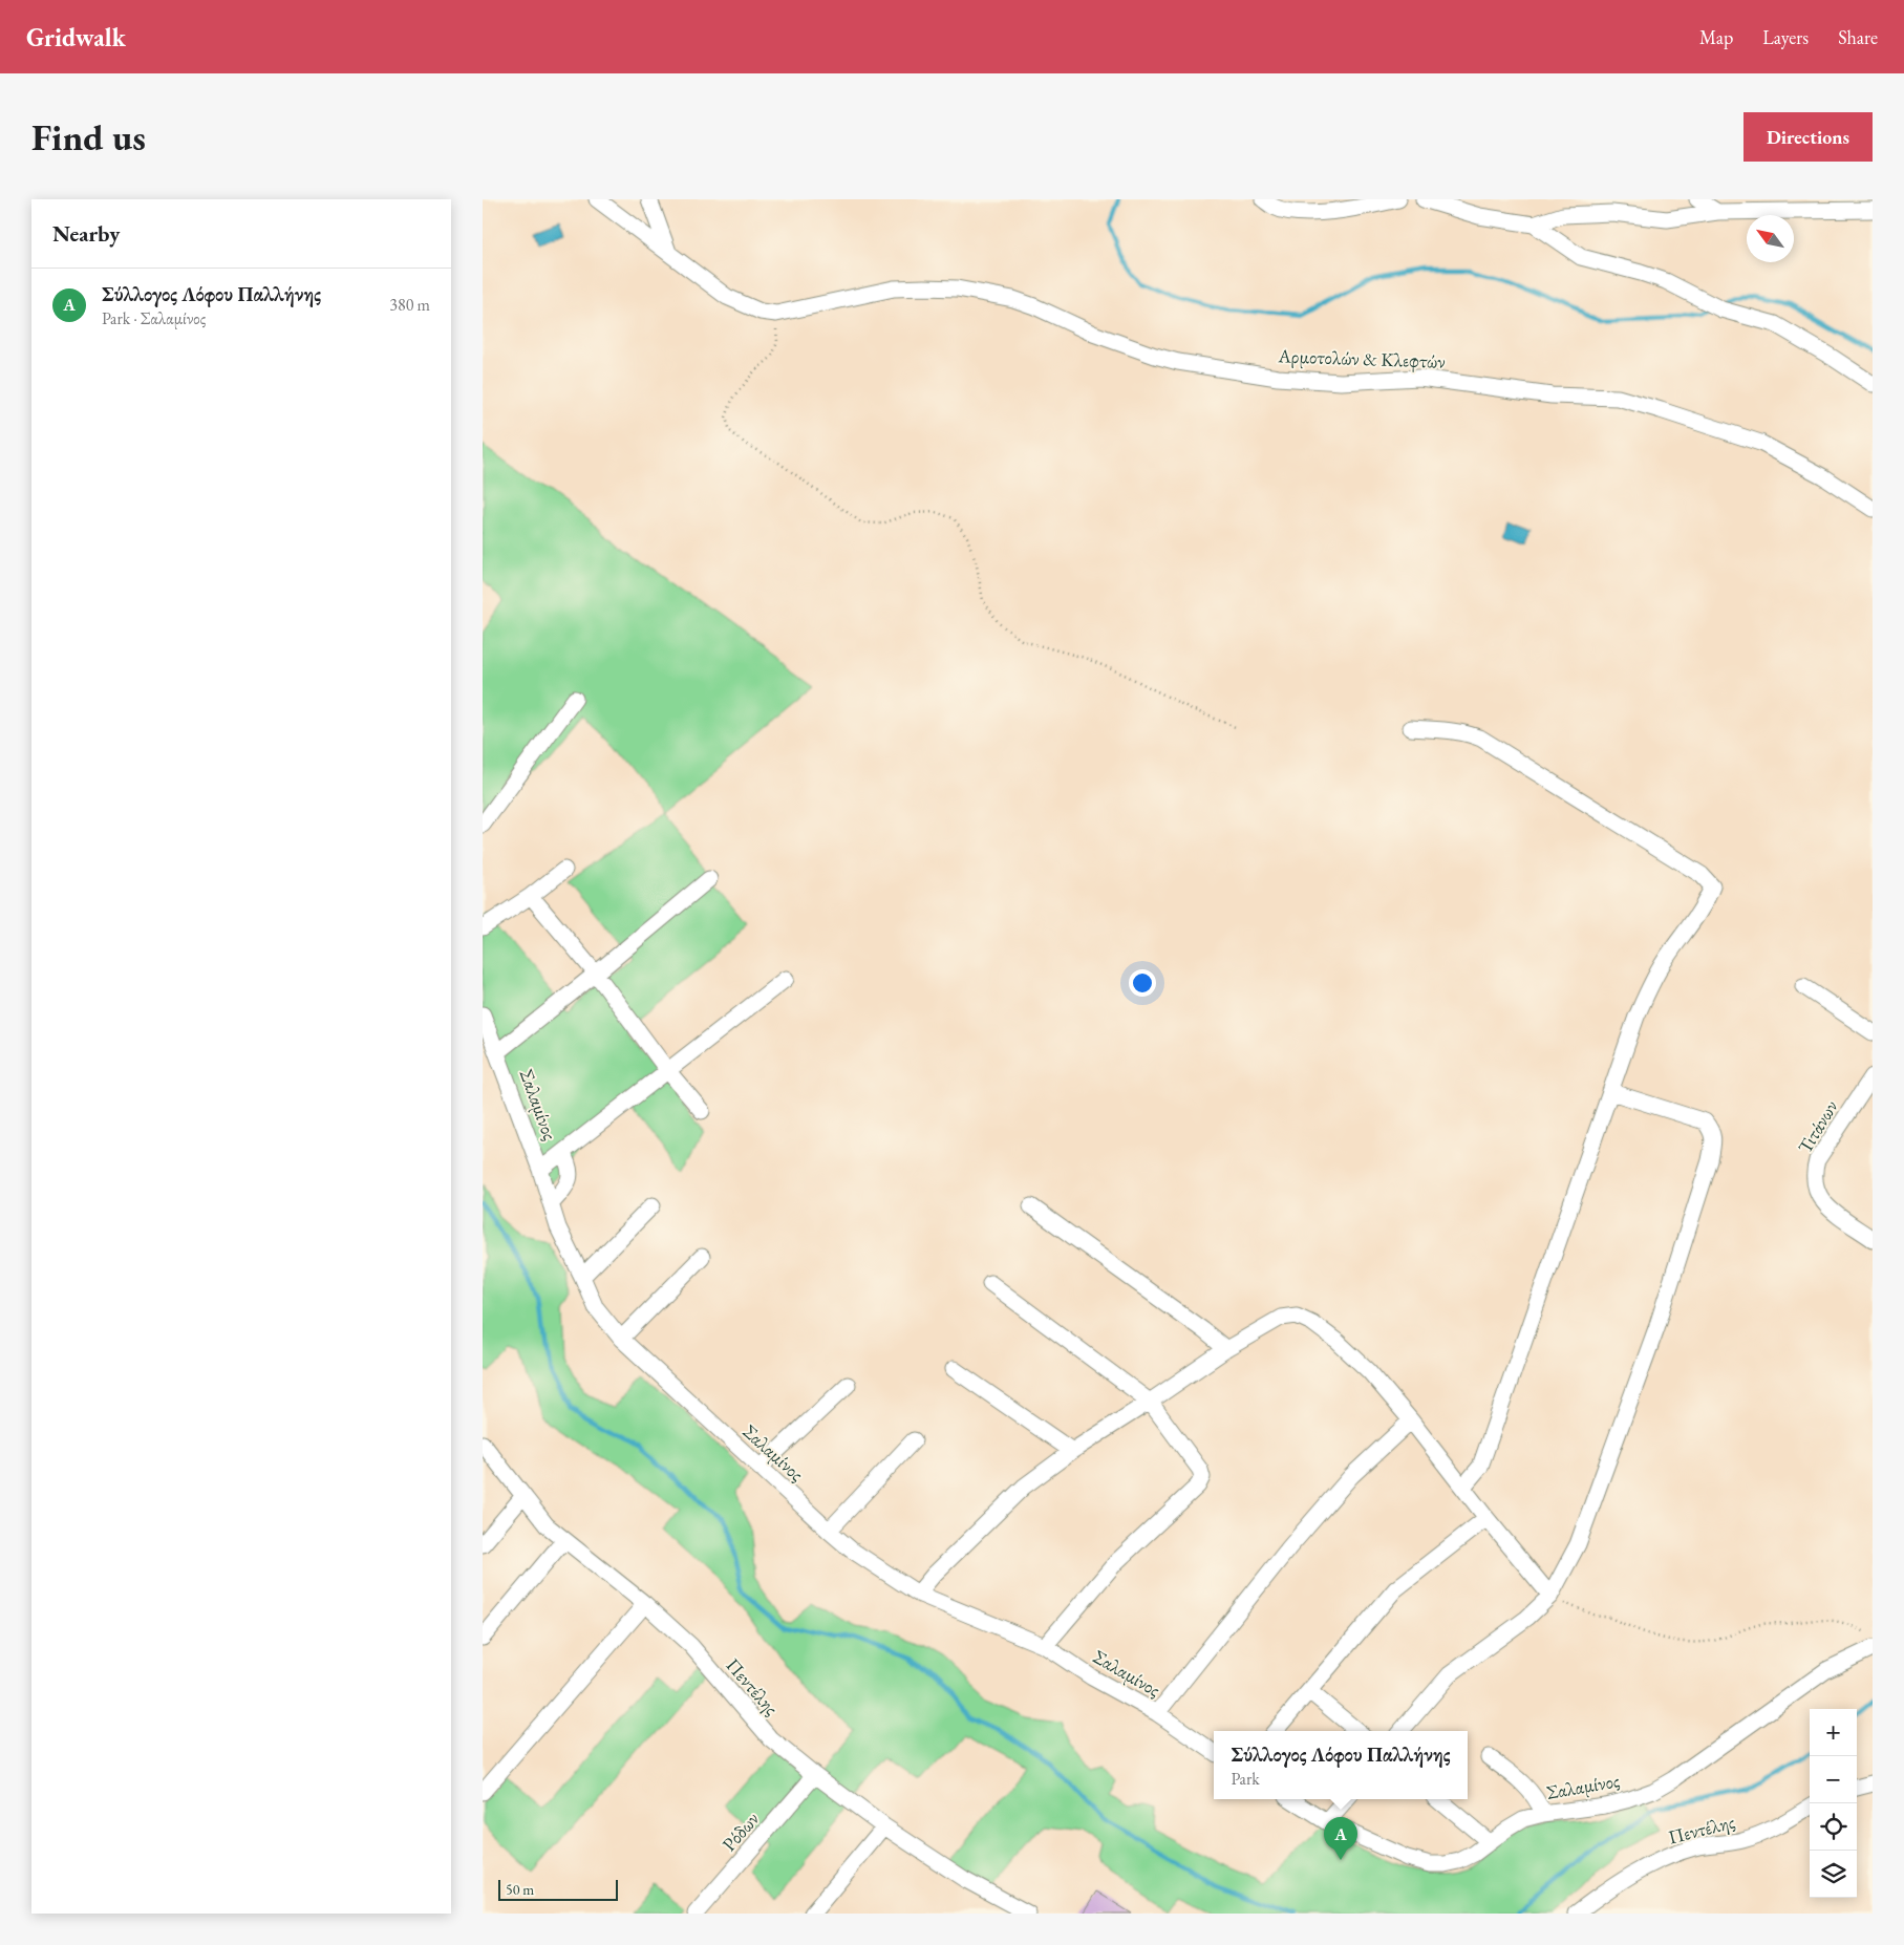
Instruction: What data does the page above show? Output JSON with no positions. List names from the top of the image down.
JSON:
{
  "streets": {
    "street": [
      "Αρμοτολών & Κλεφτών",
      "Σαλαμίνος",
      "Τιτάνων",
      "Πεντέλης",
      "Ρόδων"
    ]
  },
  "crossings": [
    ["Πεντέλης", "Ρόδων"]
  ],
  "scale_bar": "50 m",
  "north": "top left",
  "page": {
    "header": "Gridwalk",
    "nav": ["Map", "Layers", "Share"],
    "buttons": "Directions",
    "title": "Find us",
    "heading": "Nearby",
    "list": [
      {
        "mark": "A",
        "name": "Σύλλογος Λόφου Παλλήνης",
        "note": "Park · Σαλαμίνος",
        "value": "380 m"
      }
    ],
    "map_buttons": ["+", "−"],
    "popup": ["Σύλλογος Λόφου Παλλήνης", "Park"],
    "pins": "A",
    "scale": "50 m"
  }
}
